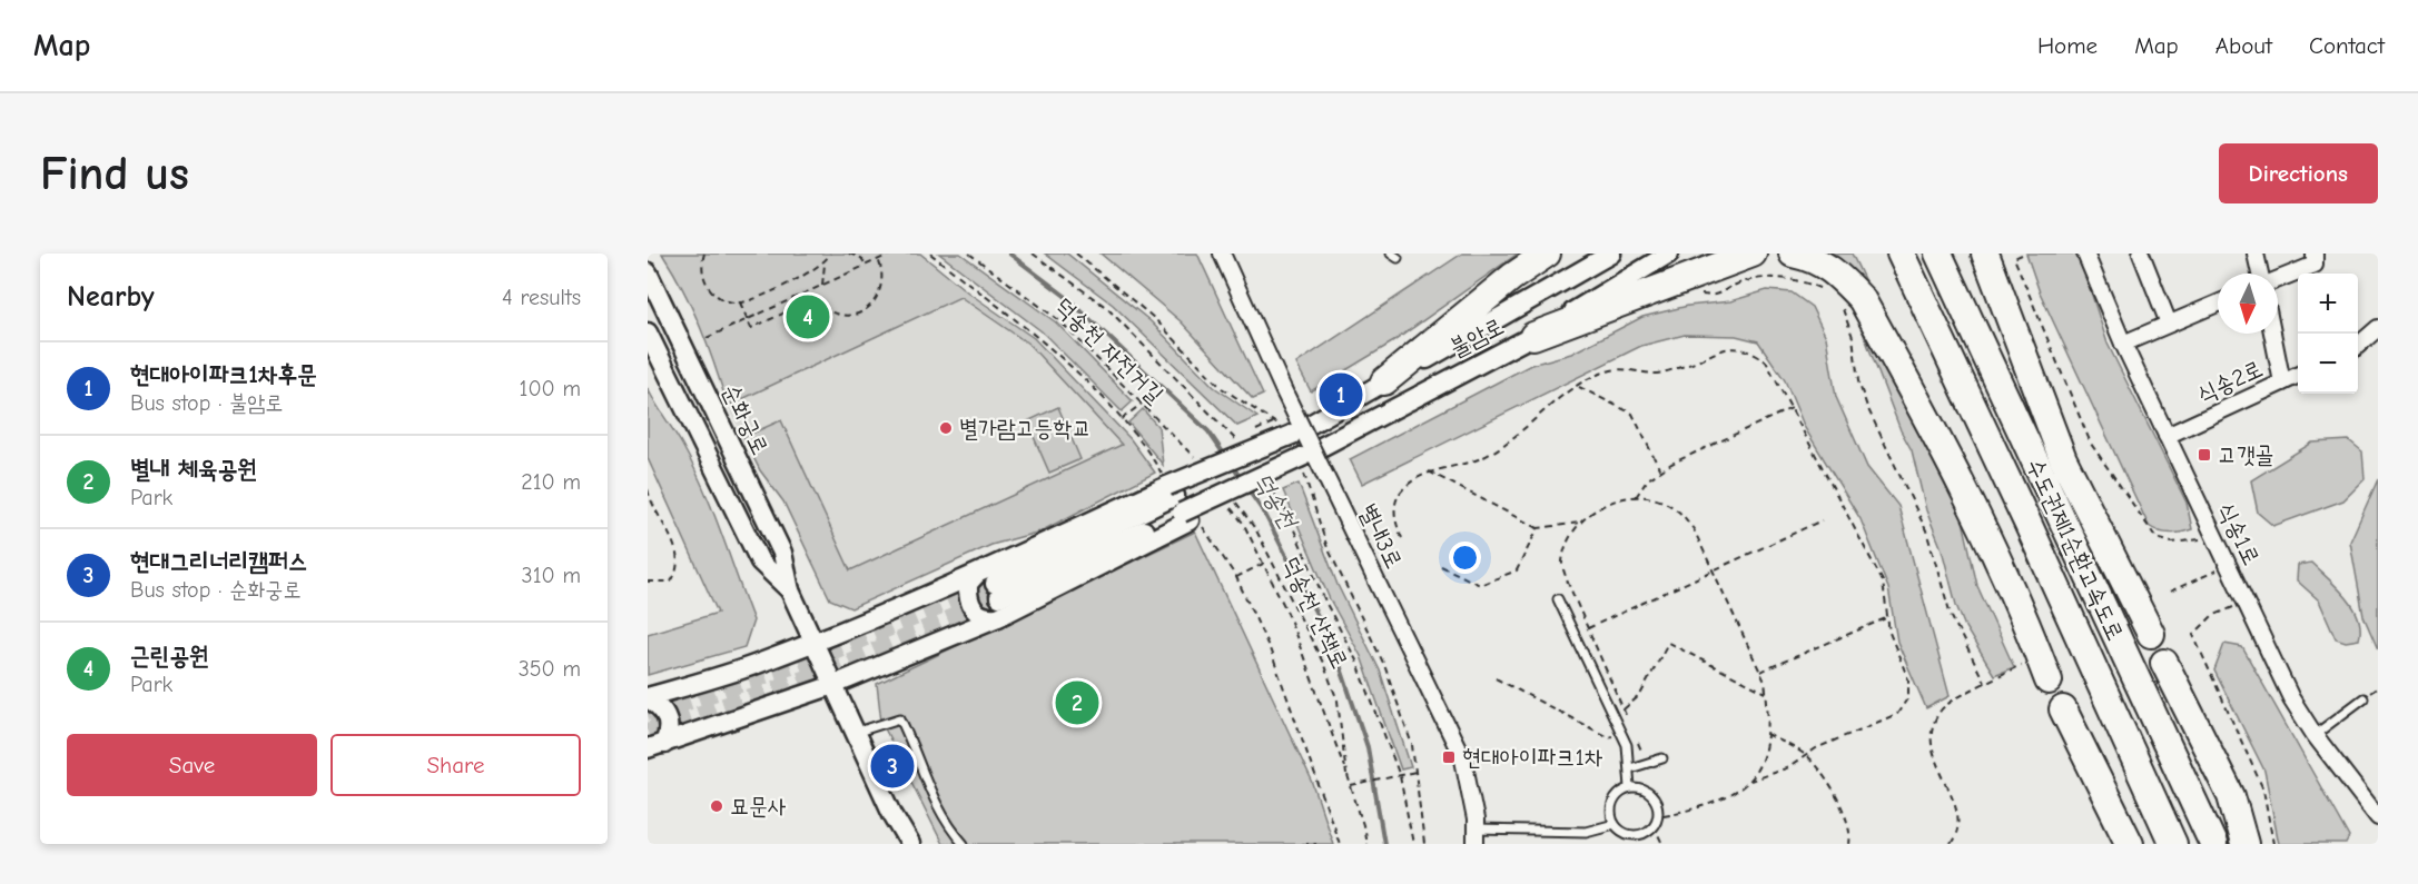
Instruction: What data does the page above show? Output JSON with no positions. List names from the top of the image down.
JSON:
{
  "streets": {
    "highway": ["수도권제1순환고속도로"],
    "street": [
      "불암로",
      "식송2로",
      "순화궁로",
      "식송1로",
      "별내3로"
    ],
    "path": ["덕송천 자전거길", "덕송천 산책로"]
  },
  "crossings": [
    ["식송2로", "식송1로"]
  ],
  "water": ["덕송천"],
  "places": {
    "other": ["별가람고등학교", "묘문사"],
    "transit": ["고갯골", "현대아이파크1차"]
  },
  "north": "bottom",
  "page": {
    "header": "Map",
    "nav": [
      "Home",
      "Map",
      "About",
      "Contact"
    ],
    "buttons": [
      "Directions",
      ["Save", "Share"]
    ],
    "title": "Find us",
    "heading": ["Nearby", "4 results"],
    "map_buttons": ["+", "−"],
    "pins": [
      "4",
      "1",
      "2",
      "3"
    ],
    "list": [
      {
        "mark": "1",
        "name": "현대아이파크1차후문",
        "note": "Bus stop · 불암로",
        "value": "100 m"
      },
      {
        "mark": "2",
        "name": "별내 체육공원",
        "note": "Park",
        "value": "210 m"
      },
      {
        "mark": "3",
        "name": "현대그리너리캠퍼스",
        "note": "Bus stop · 순화궁로",
        "value": "310 m"
      },
      {
        "mark": "4",
        "name": "근린공원",
        "note": "Park",
        "value": "350 m"
      }
    ]
  }
}
